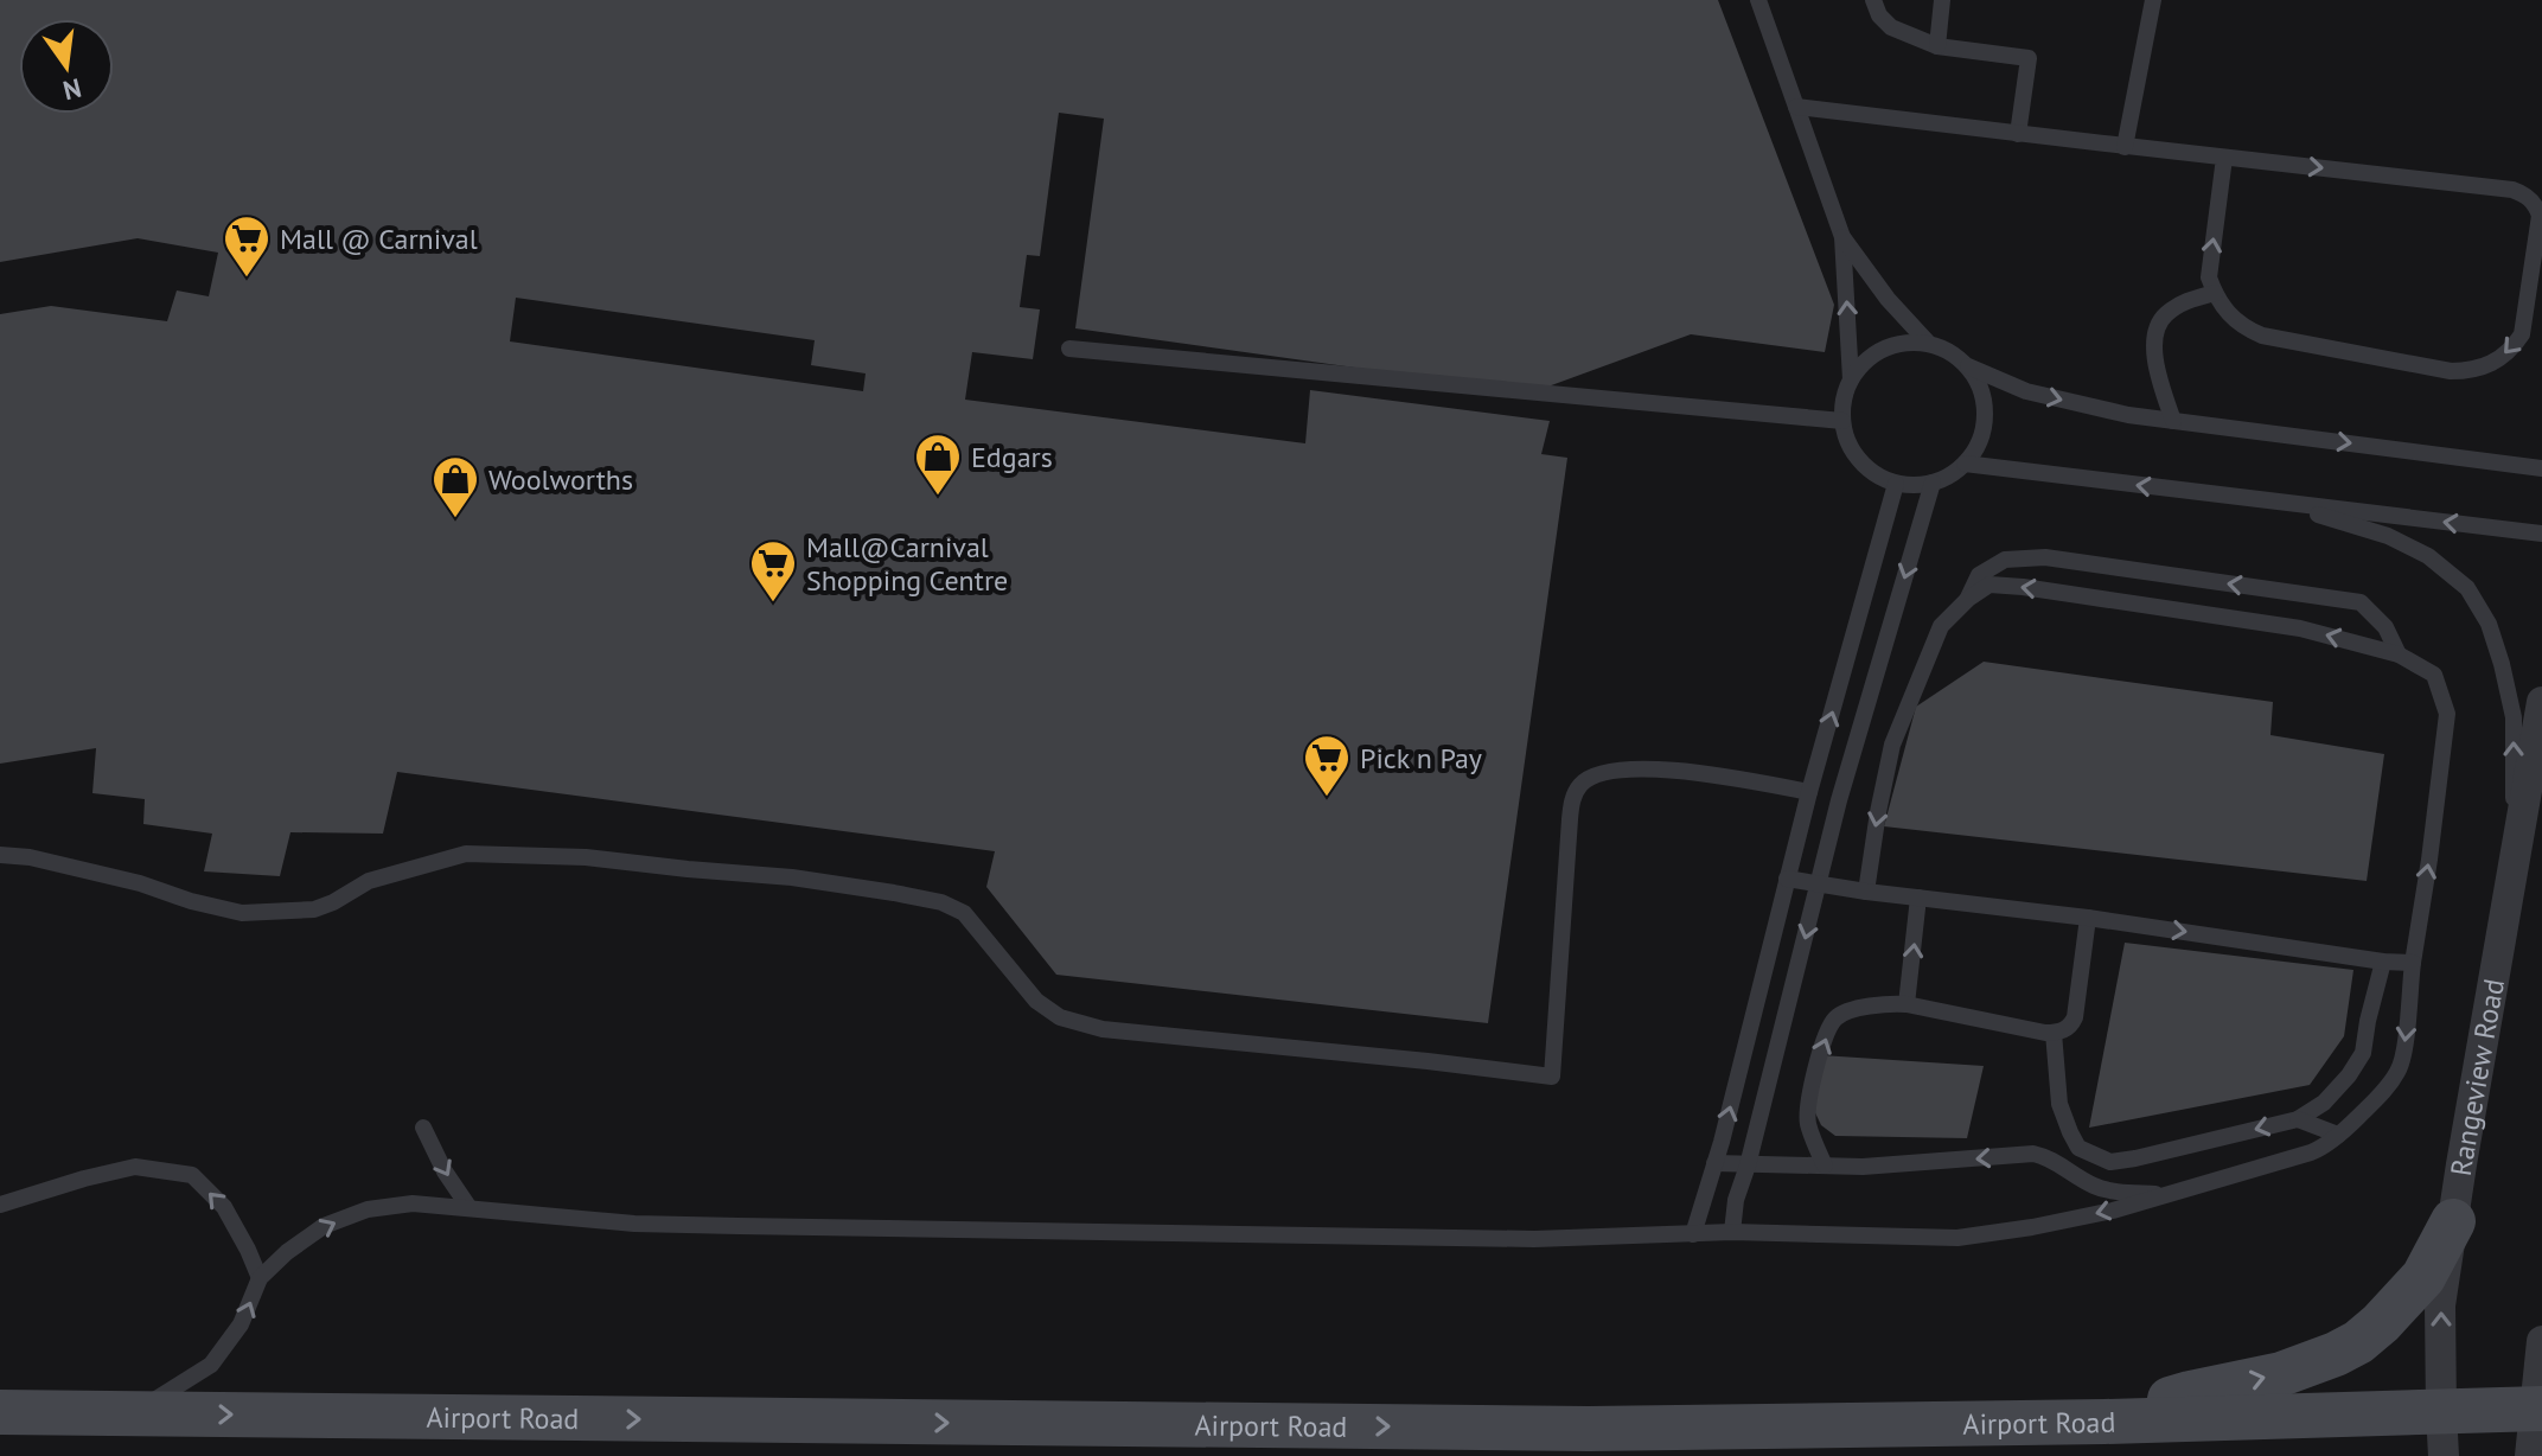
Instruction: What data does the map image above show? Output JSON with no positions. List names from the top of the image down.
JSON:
{
  "streets": {
    "main road": ["Airport Road"],
    "street": ["Rangeview Road"]
  },
  "crossings": [
    ["Rangeview Road", "Airport Road"]
  ],
  "one_way": ["Airport Road"],
  "places": {
    "supermarket": ["Mall @ Carnival", "Mall@Carnival Shopping Centre", "Pick n Pay"],
    "shop": ["Edgars", "Woolworths"]
  },
  "north": "bottom"
}
